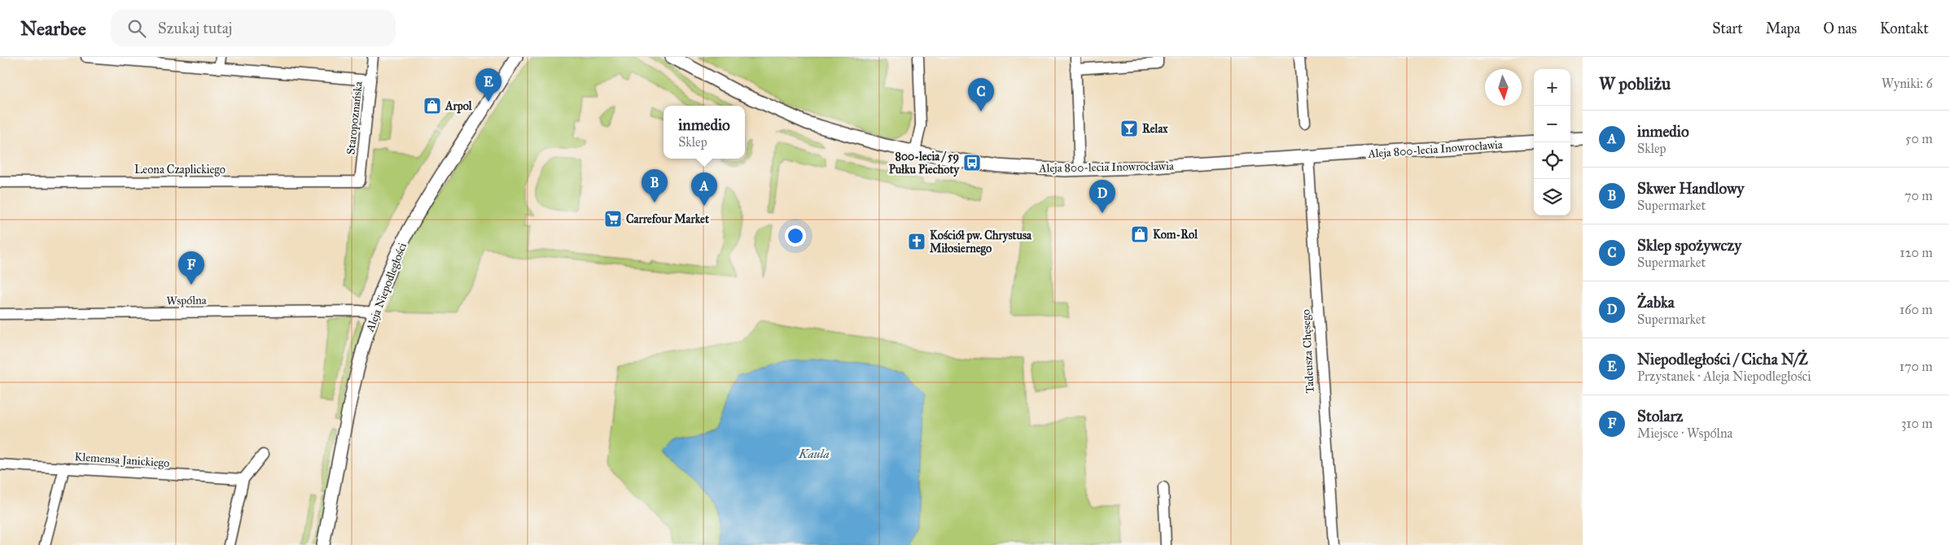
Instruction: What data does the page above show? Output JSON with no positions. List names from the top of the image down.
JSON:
{
  "streets": {
    "street": [
      "Staropoznańska",
      "Aleja 800-lecia Inowrocławia",
      "Leona Czaplickiego",
      "Aleja Niepodległości",
      "Wspólna",
      "Tadeusza Chęsego",
      "Klemensa Janickiego"
    ]
  },
  "crossings": [
    ["Staropoznańska", "Leona Czaplickiego"],
    ["Aleja 800-lecia Inowrocławia", "Tadeusza Chęsego"],
    ["Aleja Niepodległości", "Wspólna"]
  ],
  "water": ["Kaula"],
  "places": {
    "shop": ["Arpol", "Kom-Rol"],
    "bar": ["Relax"],
    "bus stop": ["800-lecia / 59 Pułku Piechoty"],
    "supermarket": ["Carrefour Market"],
    "church": ["Kościół pw. Chrystusa Miłosiernego"]
  },
  "north": "bottom",
  "page": {
    "header": "Nearbee",
    "search": "Szukaj tutaj",
    "nav": [
      "Start",
      "Mapa",
      "O nas",
      "Kontakt"
    ],
    "heading": ["W pobliżu", "Wyniki: 6"],
    "pins": [
      "E",
      "C",
      "B",
      "A",
      "D",
      "F"
    ],
    "map_buttons": ["+", "−"],
    "popup": ["inmedio", "Sklep"],
    "list": [
      {
        "mark": "A",
        "name": "inmedio",
        "note": "Sklep",
        "value": "50 m"
      },
      {
        "mark": "B",
        "name": "Skwer Handlowy",
        "note": "Supermarket",
        "value": "70 m"
      },
      {
        "mark": "C",
        "name": "Sklep spożywczy",
        "note": "Supermarket",
        "value": "120 m"
      },
      {
        "mark": "D",
        "name": "Żabka",
        "note": "Supermarket",
        "value": "160 m"
      },
      {
        "mark": "E",
        "name": "Niepodległości / Cicha N/Ż",
        "note": "Przystanek · Aleja Niepodległości",
        "value": "170 m"
      },
      {
        "mark": "F",
        "name": "Stolarz",
        "note": "Miejsce · Wspólna",
        "value": "310 m"
      }
    ]
  }
}
